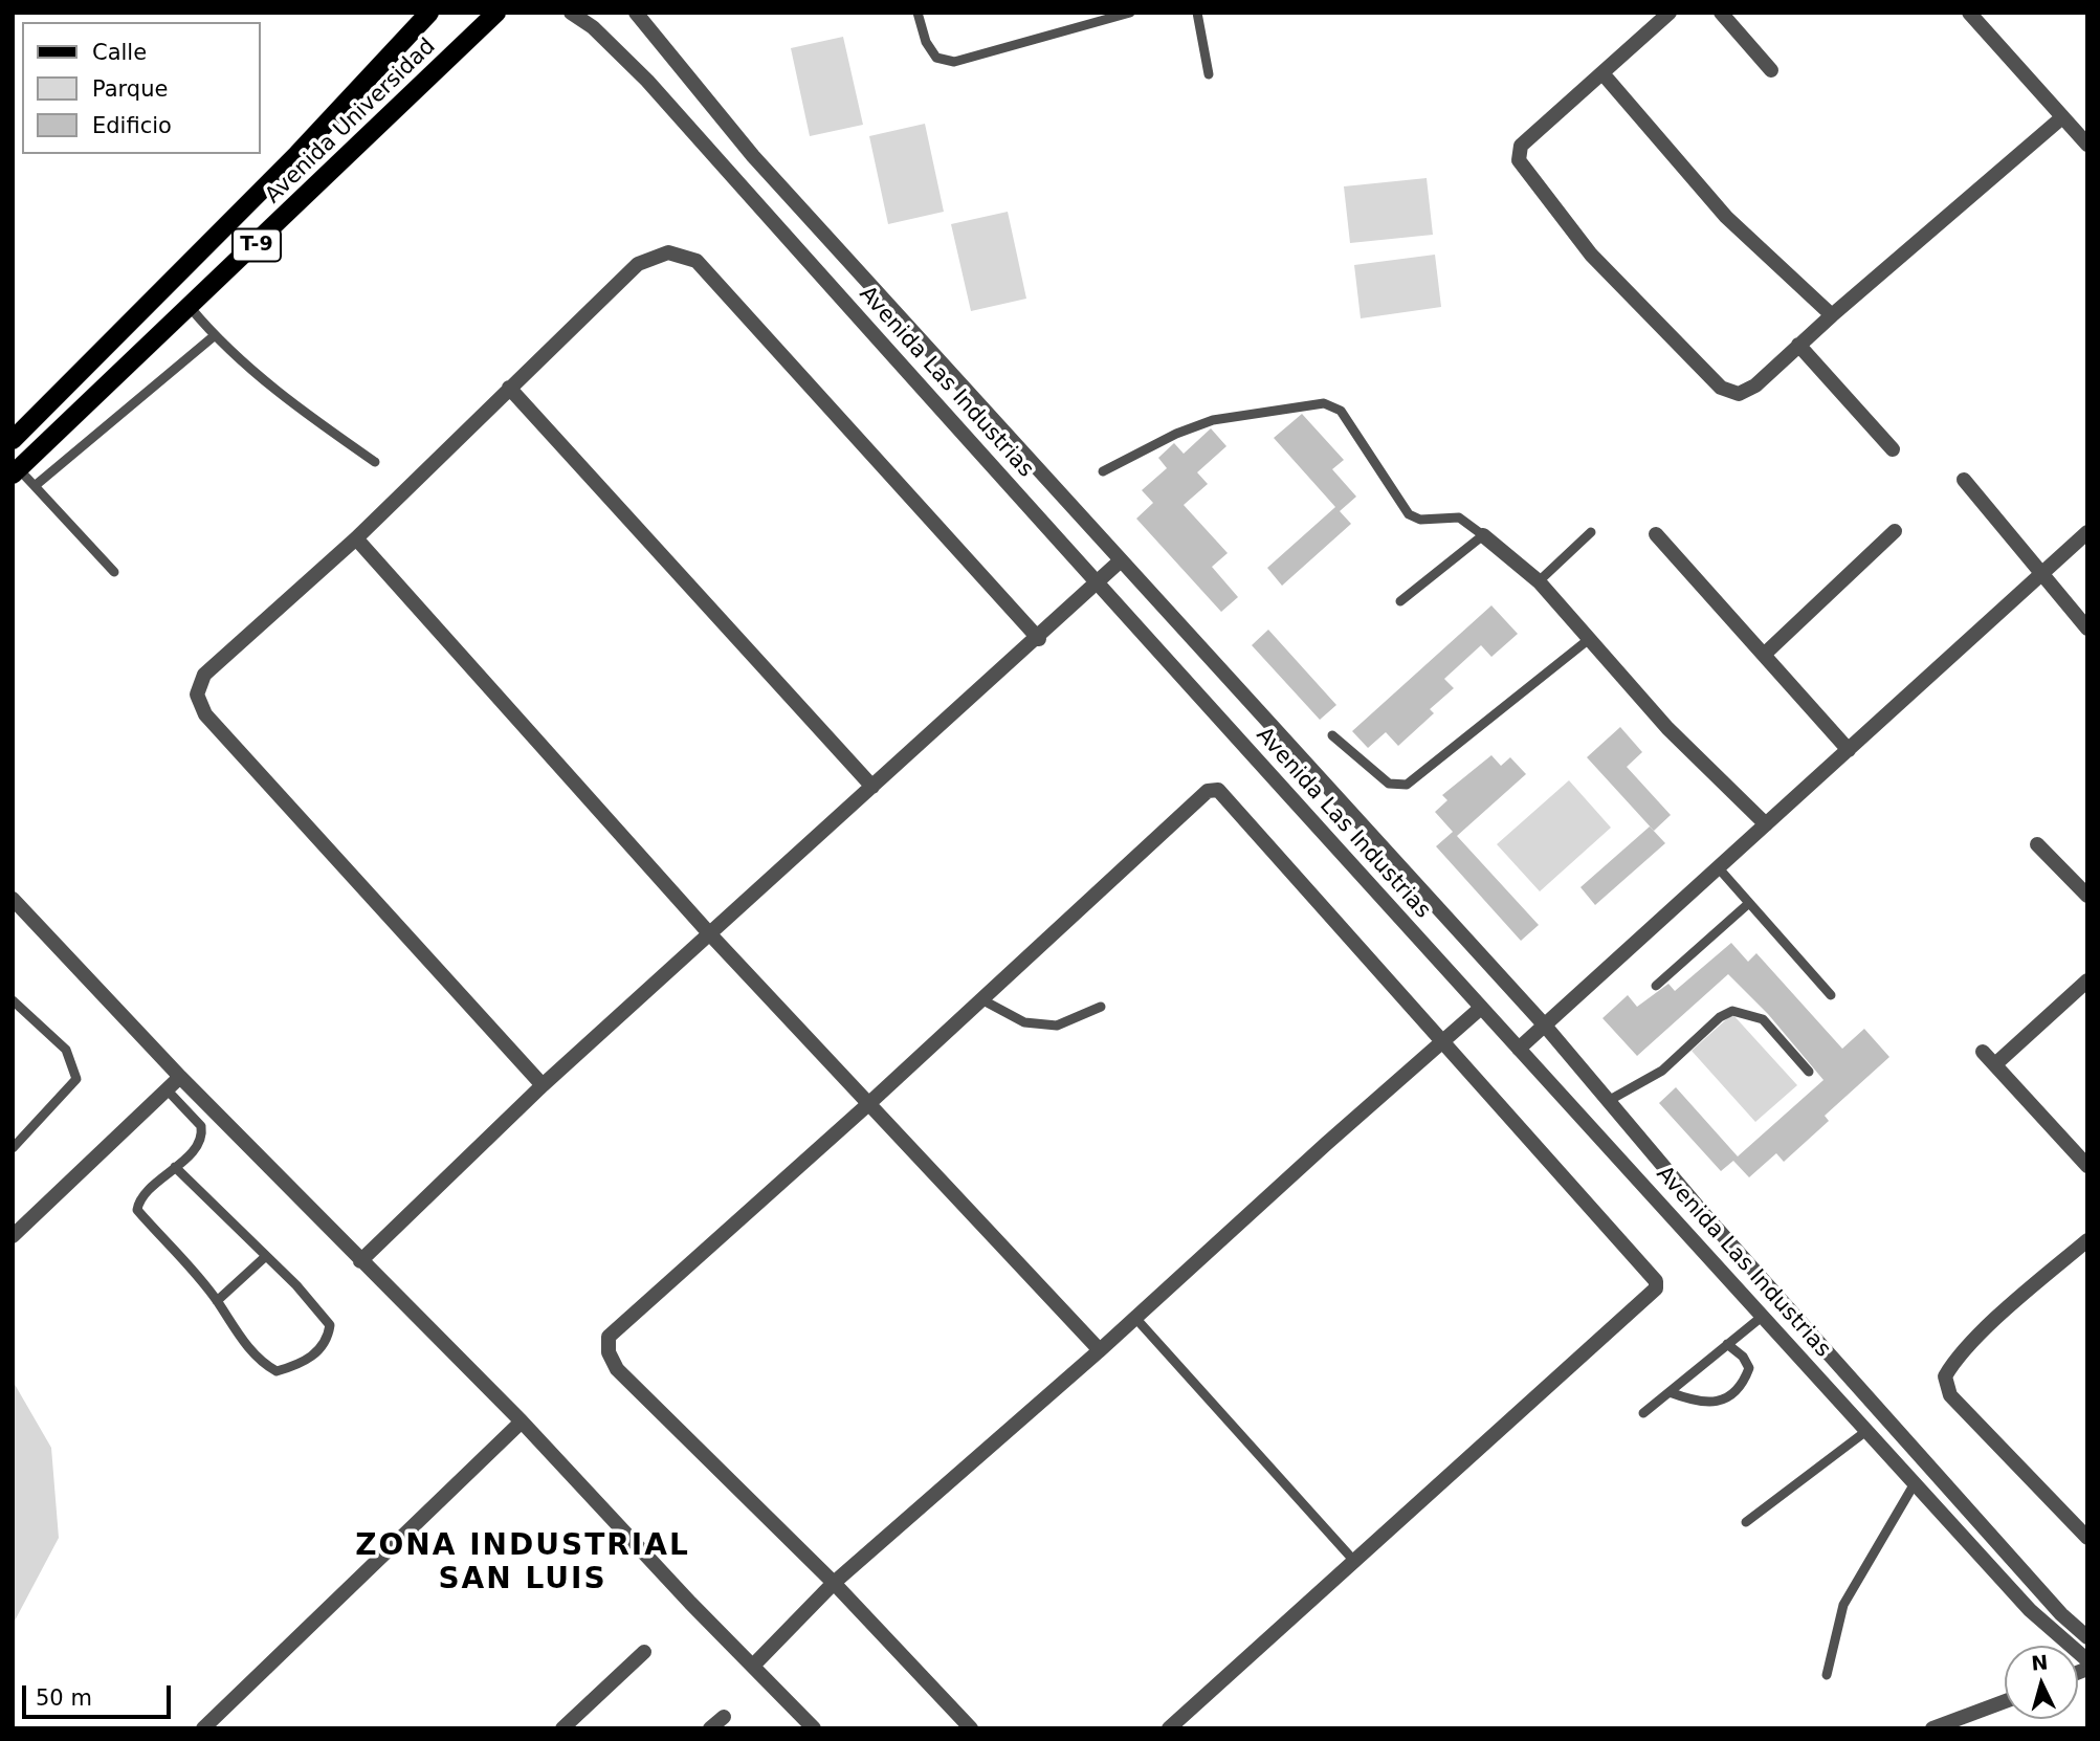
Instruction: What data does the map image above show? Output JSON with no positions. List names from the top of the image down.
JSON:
{
  "streets": {
    "main road": ["Avenida Universidad", "T-9"],
    "street": ["Avenida Las Industrias"]
  },
  "districts": ["ZONA INDUSTRIAL SAN LUIS"],
  "legend": ["Calle", "Parque", "Edificio"],
  "scale_bar": "50 m",
  "north": "top"
}
